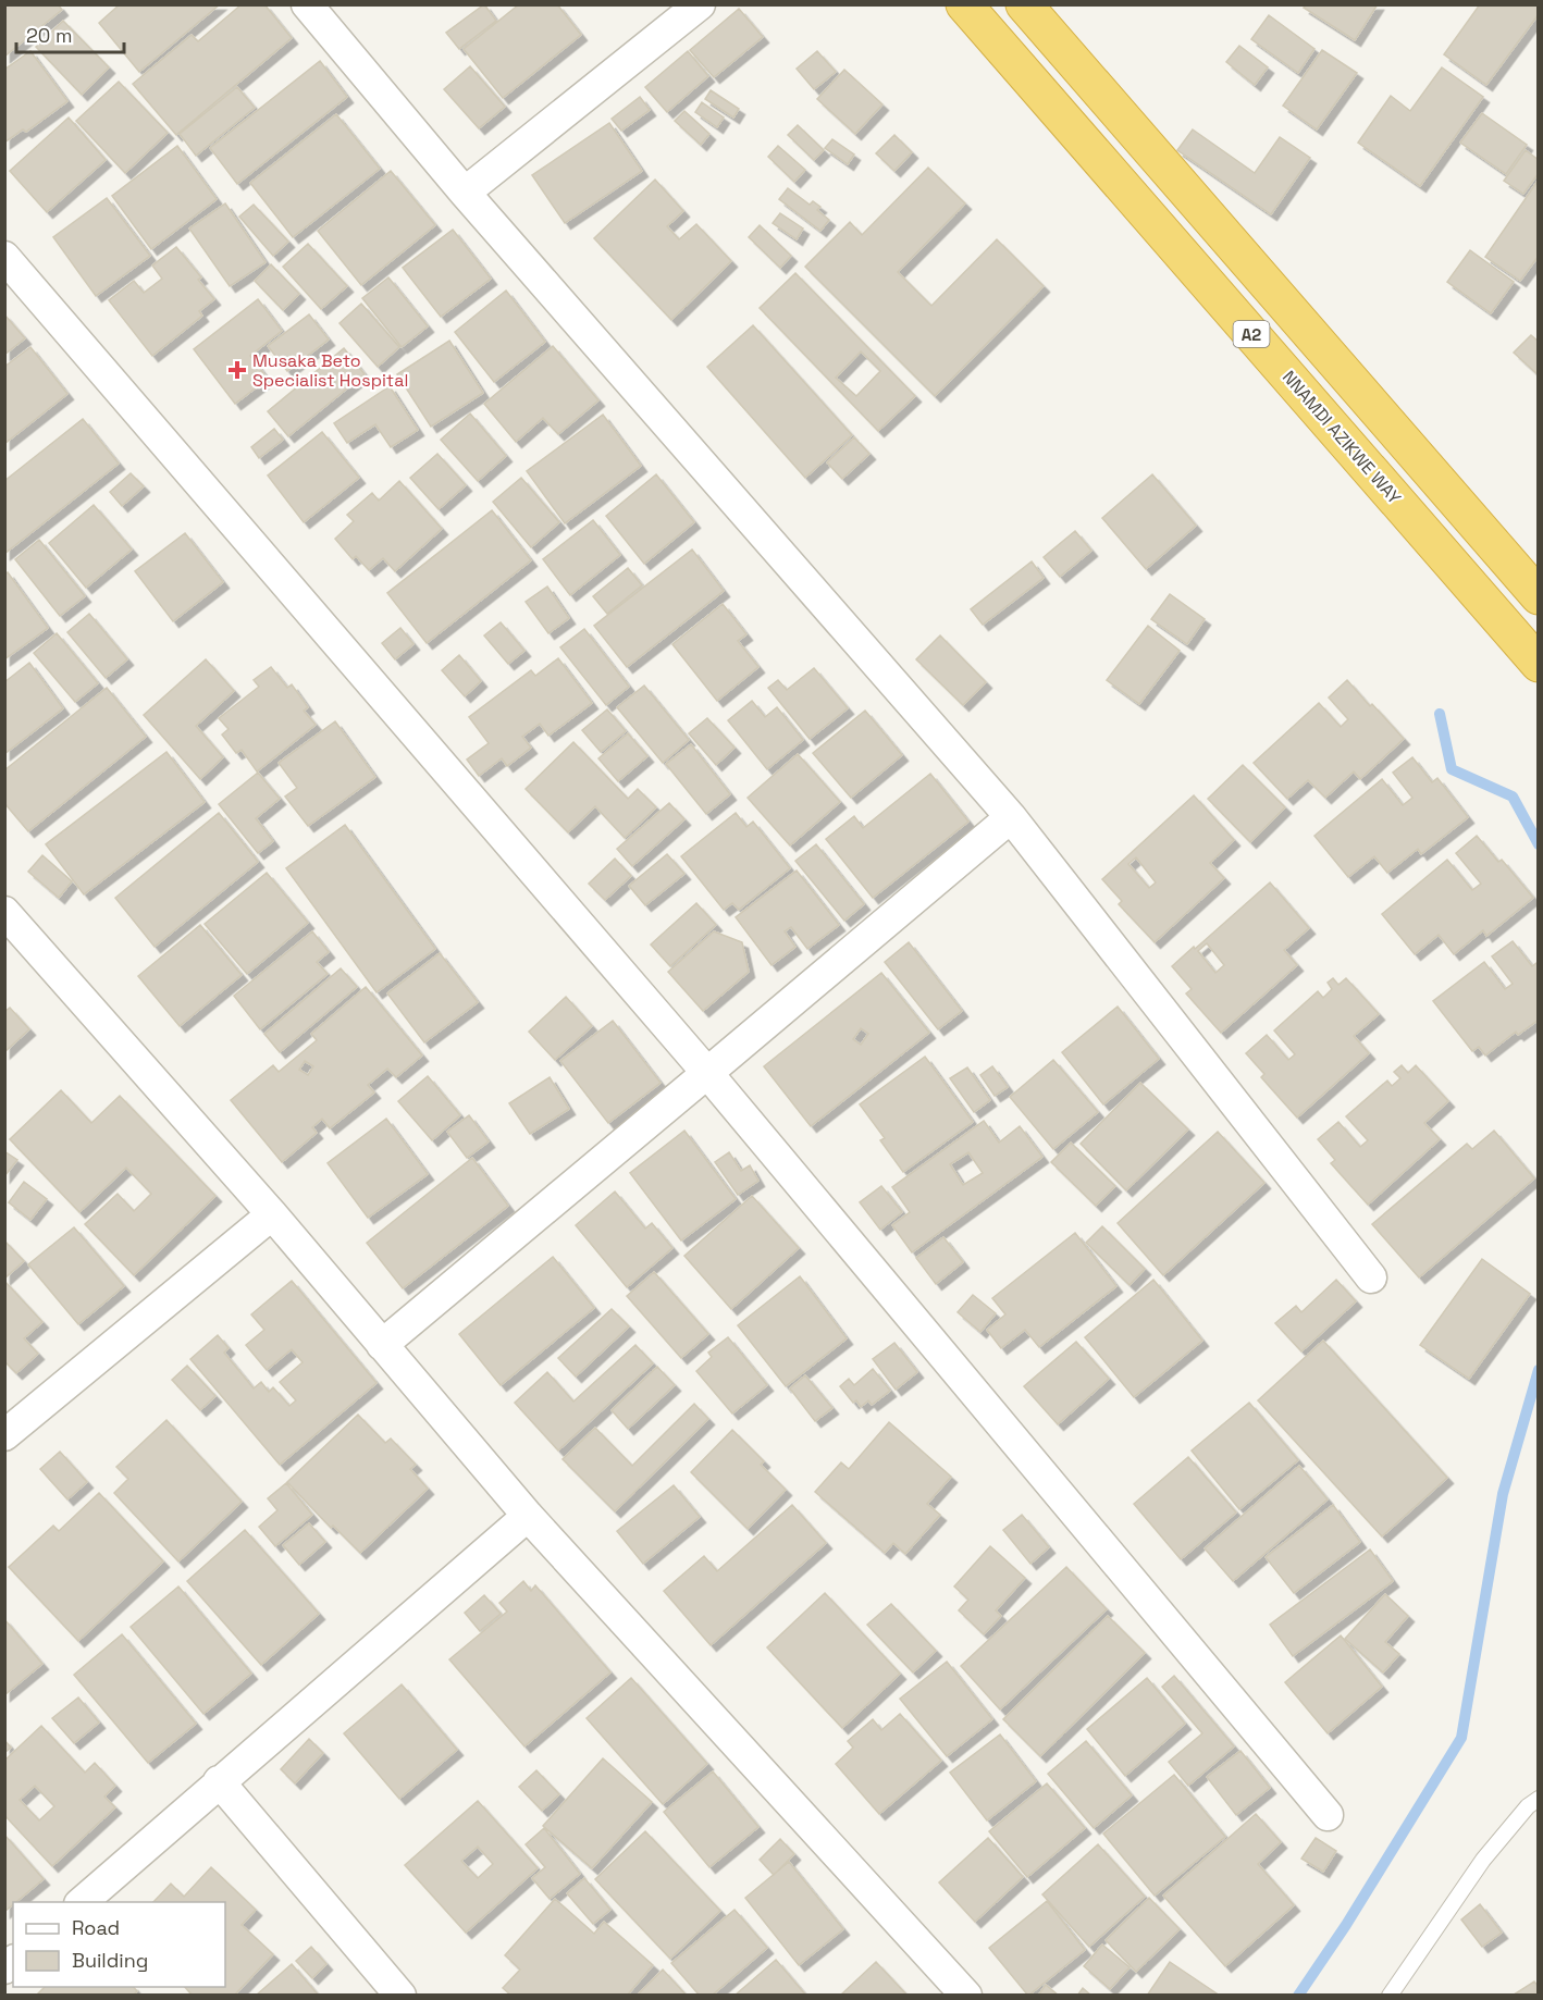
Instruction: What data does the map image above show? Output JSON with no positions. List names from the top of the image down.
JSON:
{
  "streets": {
    "highway": ["A2", "NNAMDI AZIKWE WAY"]
  },
  "places": {
    "health": ["Musaka Beto Specialist Hospital"]
  },
  "legend": ["Road", "Building"],
  "scale_bar": "20 m"
}
